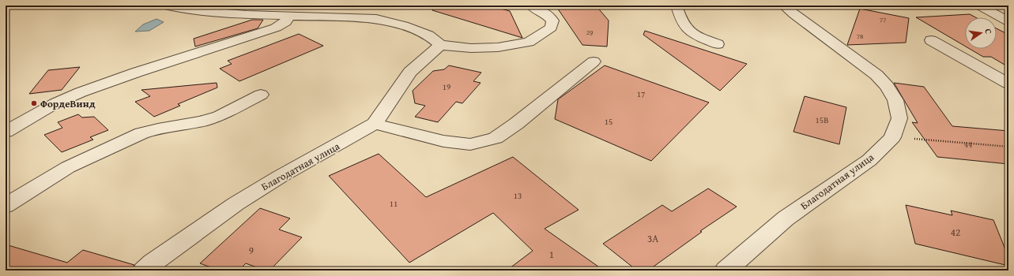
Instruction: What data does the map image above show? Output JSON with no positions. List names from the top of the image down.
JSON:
{
  "streets": {
    "street": ["Благодатная улица"]
  },
  "places": ["ФордеВинд"],
  "house_numbers": [
    "77",
    "29",
    "78",
    "19",
    "17",
    "15В",
    "15",
    "44",
    "13",
    "11",
    "42",
    "3А",
    "9",
    "1"
  ],
  "north": "right"
}
